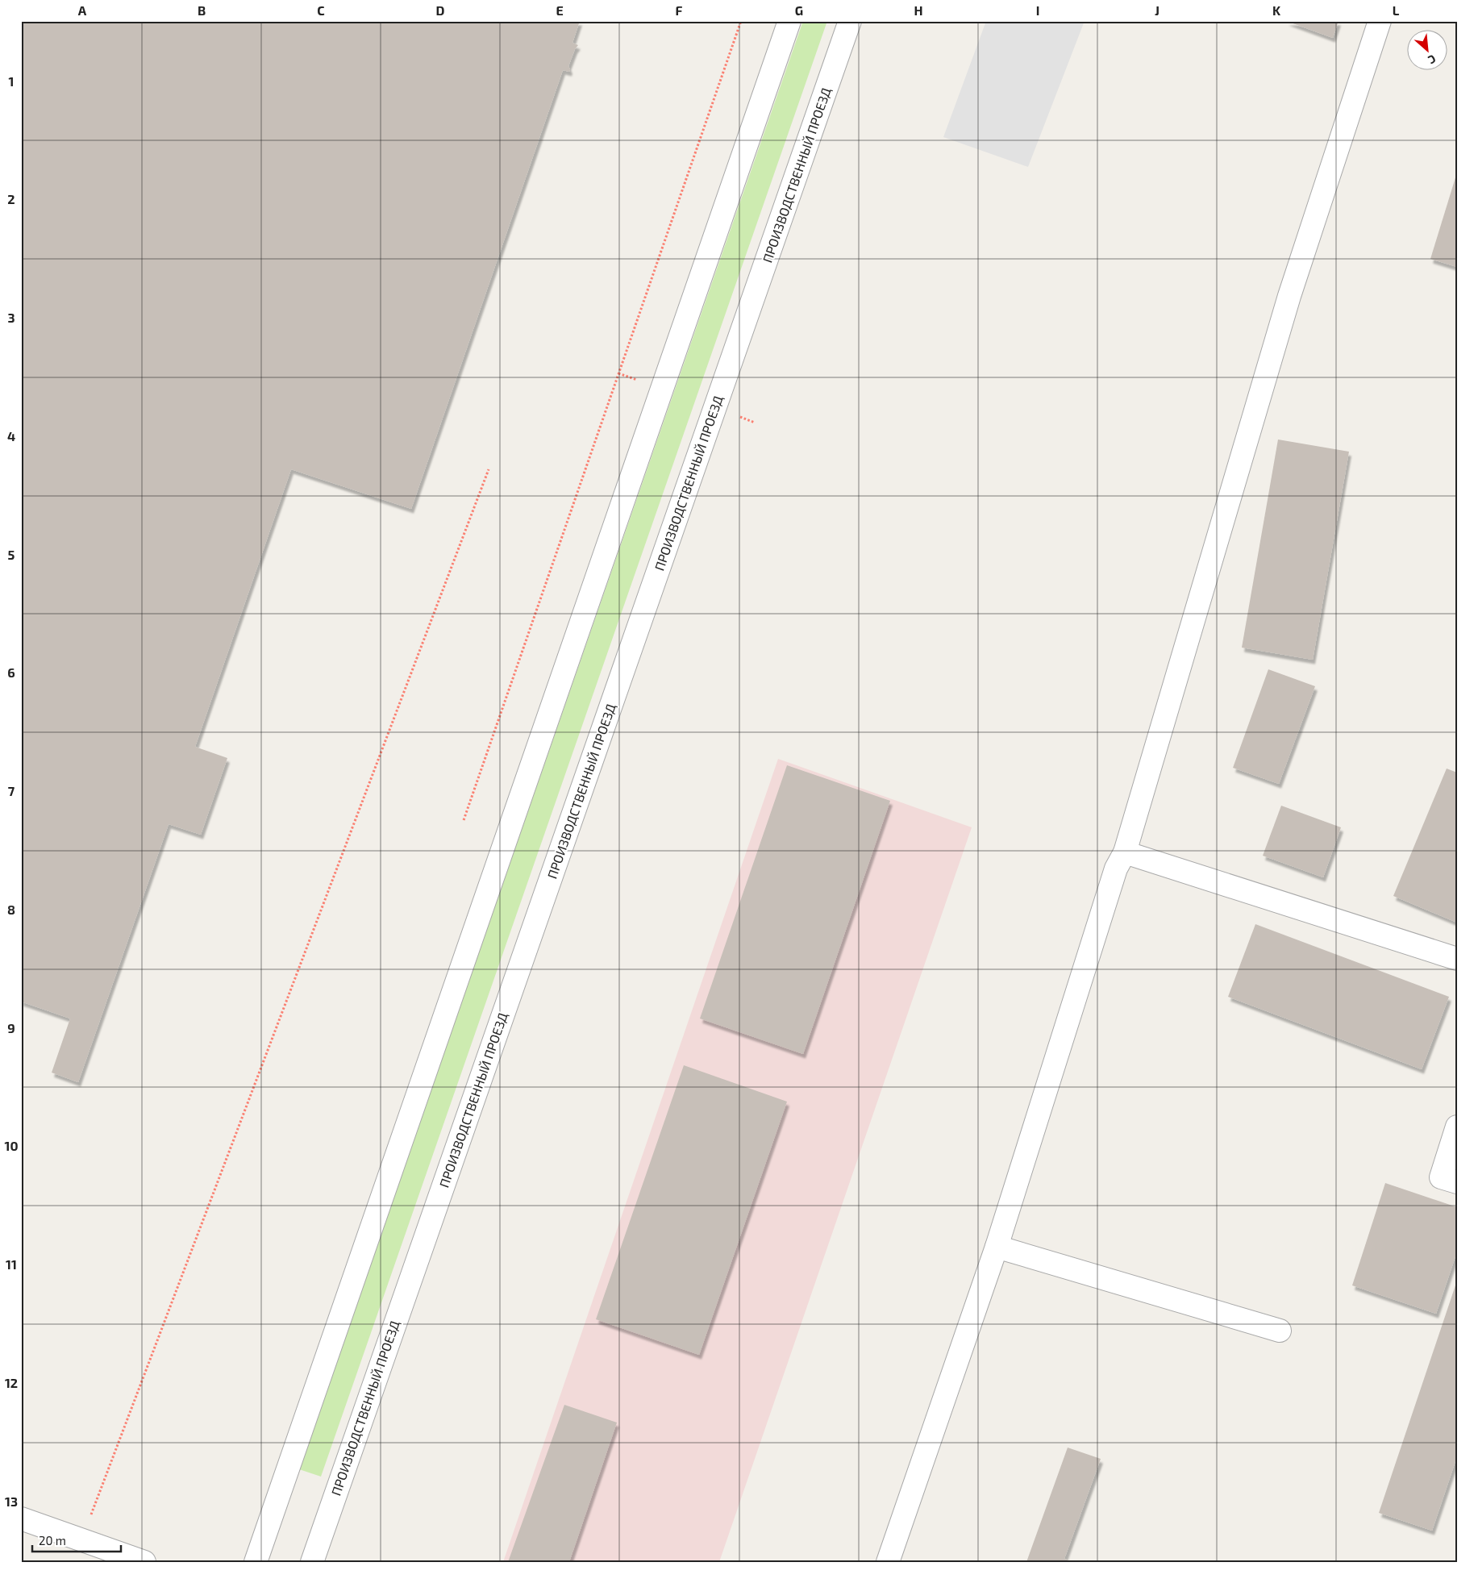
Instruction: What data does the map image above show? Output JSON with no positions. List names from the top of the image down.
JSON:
{
  "streets": {
    "street": ["ПРОИЗВОДСТВЕННЫЙ ПРОЕЗД"]
  },
  "scale_bar": "20 m",
  "north": "bottom right",
  "grid": {
    "columns": [
      "A",
      "B",
      "C",
      "D",
      "E",
      "F",
      "G",
      "H",
      "I",
      "J",
      "K",
      "L"
    ],
    "rows": [
      "1",
      "2",
      "3",
      "4",
      "5",
      "6",
      "7",
      "8",
      "9",
      "10",
      "11",
      "12",
      "13"
    ]
  }
}
